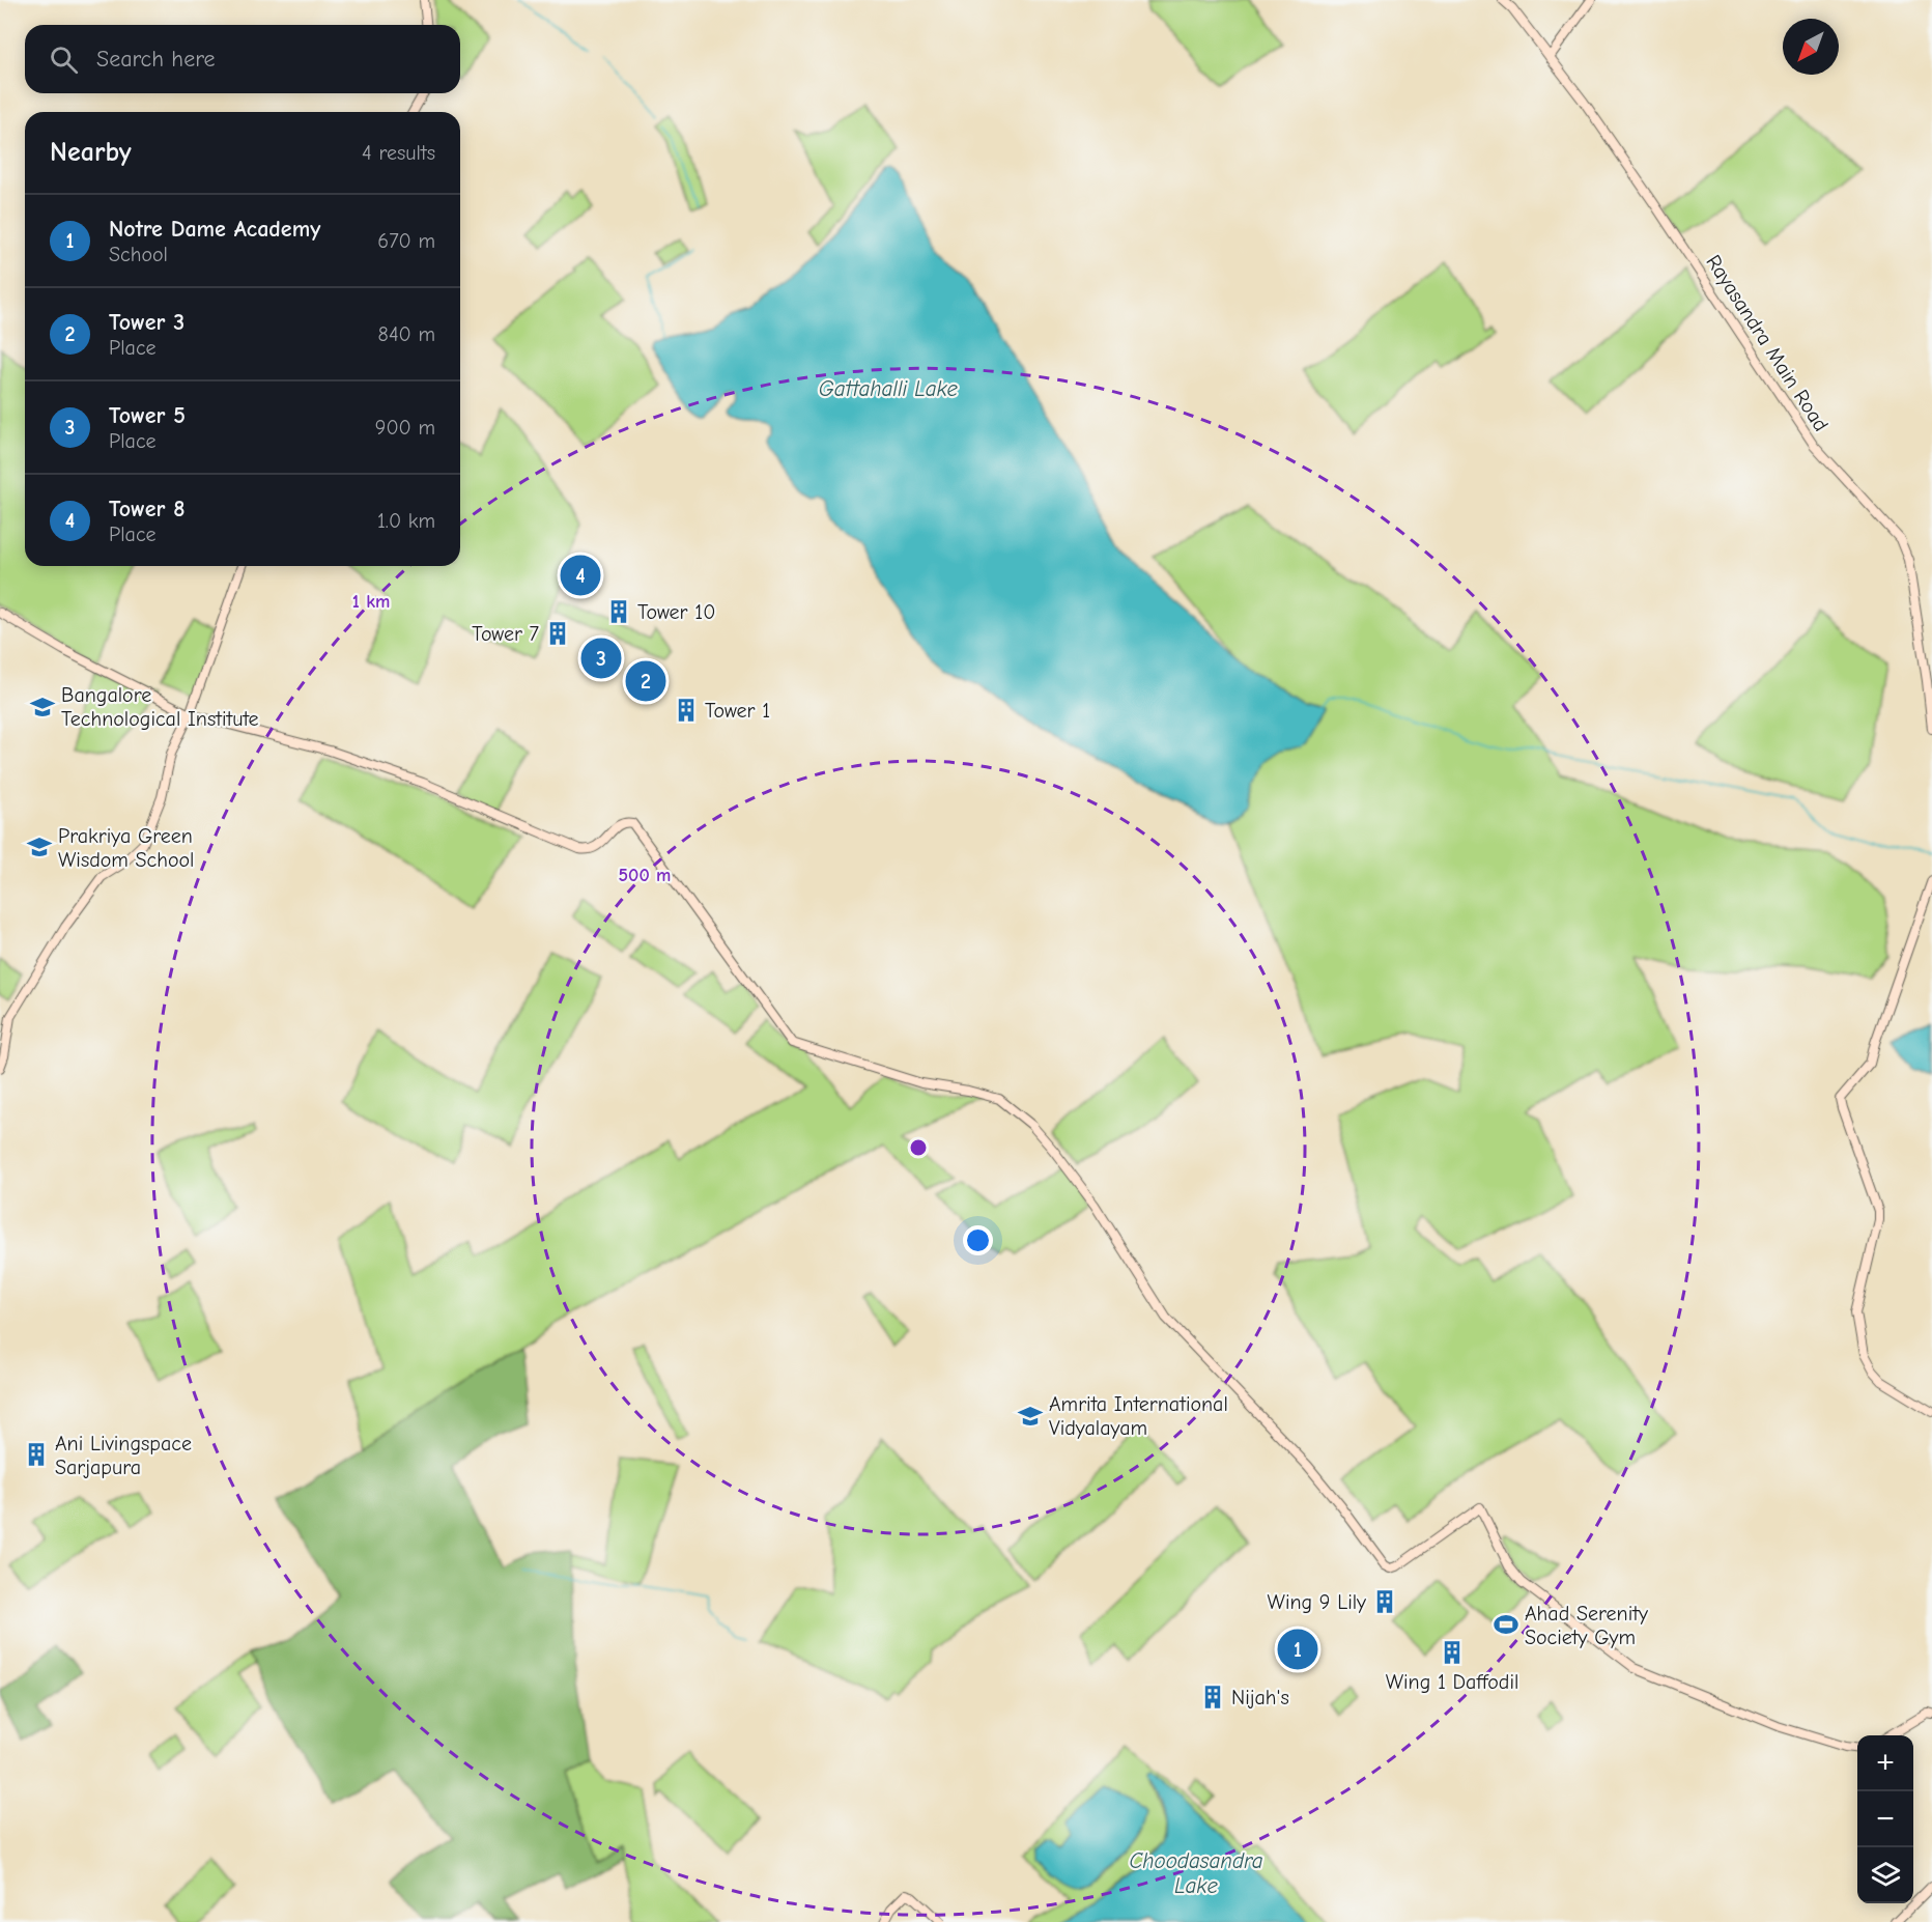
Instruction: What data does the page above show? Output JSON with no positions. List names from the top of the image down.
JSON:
{
  "streets": {
    "street": ["Rayasandra Main Road"]
  },
  "water": ["Gattahalli Lake", "Choodasandra Lake"],
  "places": {
    "building": [
      "Tower 10",
      "Tower 7",
      "Tower 1",
      "Ani Livingspace Sarjapura",
      "Wing 9 Lily",
      "Wing 1 Daffodil",
      "Nijah's"
    ],
    "school or university": ["Bangalore Technological Institute", "Prakriya Green Wisdom School", "Amrita International Vidyalayam"],
    "sports": ["Ahad Serenity Society Gym"]
  },
  "north": "bottom left",
  "page": {
    "search": "Search here",
    "heading": ["Nearby", "4 results"],
    "list": [
      {
        "mark": "1",
        "name": "Notre Dame Academy",
        "note": "School",
        "value": "670 m"
      },
      {
        "mark": "2",
        "name": "Tower 3",
        "note": "Place",
        "value": "840 m"
      },
      {
        "mark": "3",
        "name": "Tower 5",
        "note": "Place",
        "value": "900 m"
      },
      {
        "mark": "4",
        "name": "Tower 8",
        "note": "Place",
        "value": "1.0 km"
      }
    ],
    "pins": [
      "4",
      "3",
      "2",
      "1"
    ],
    "map_buttons": ["+", "−"]
  },
  "rings": ["1 km", "500 m"]
}
